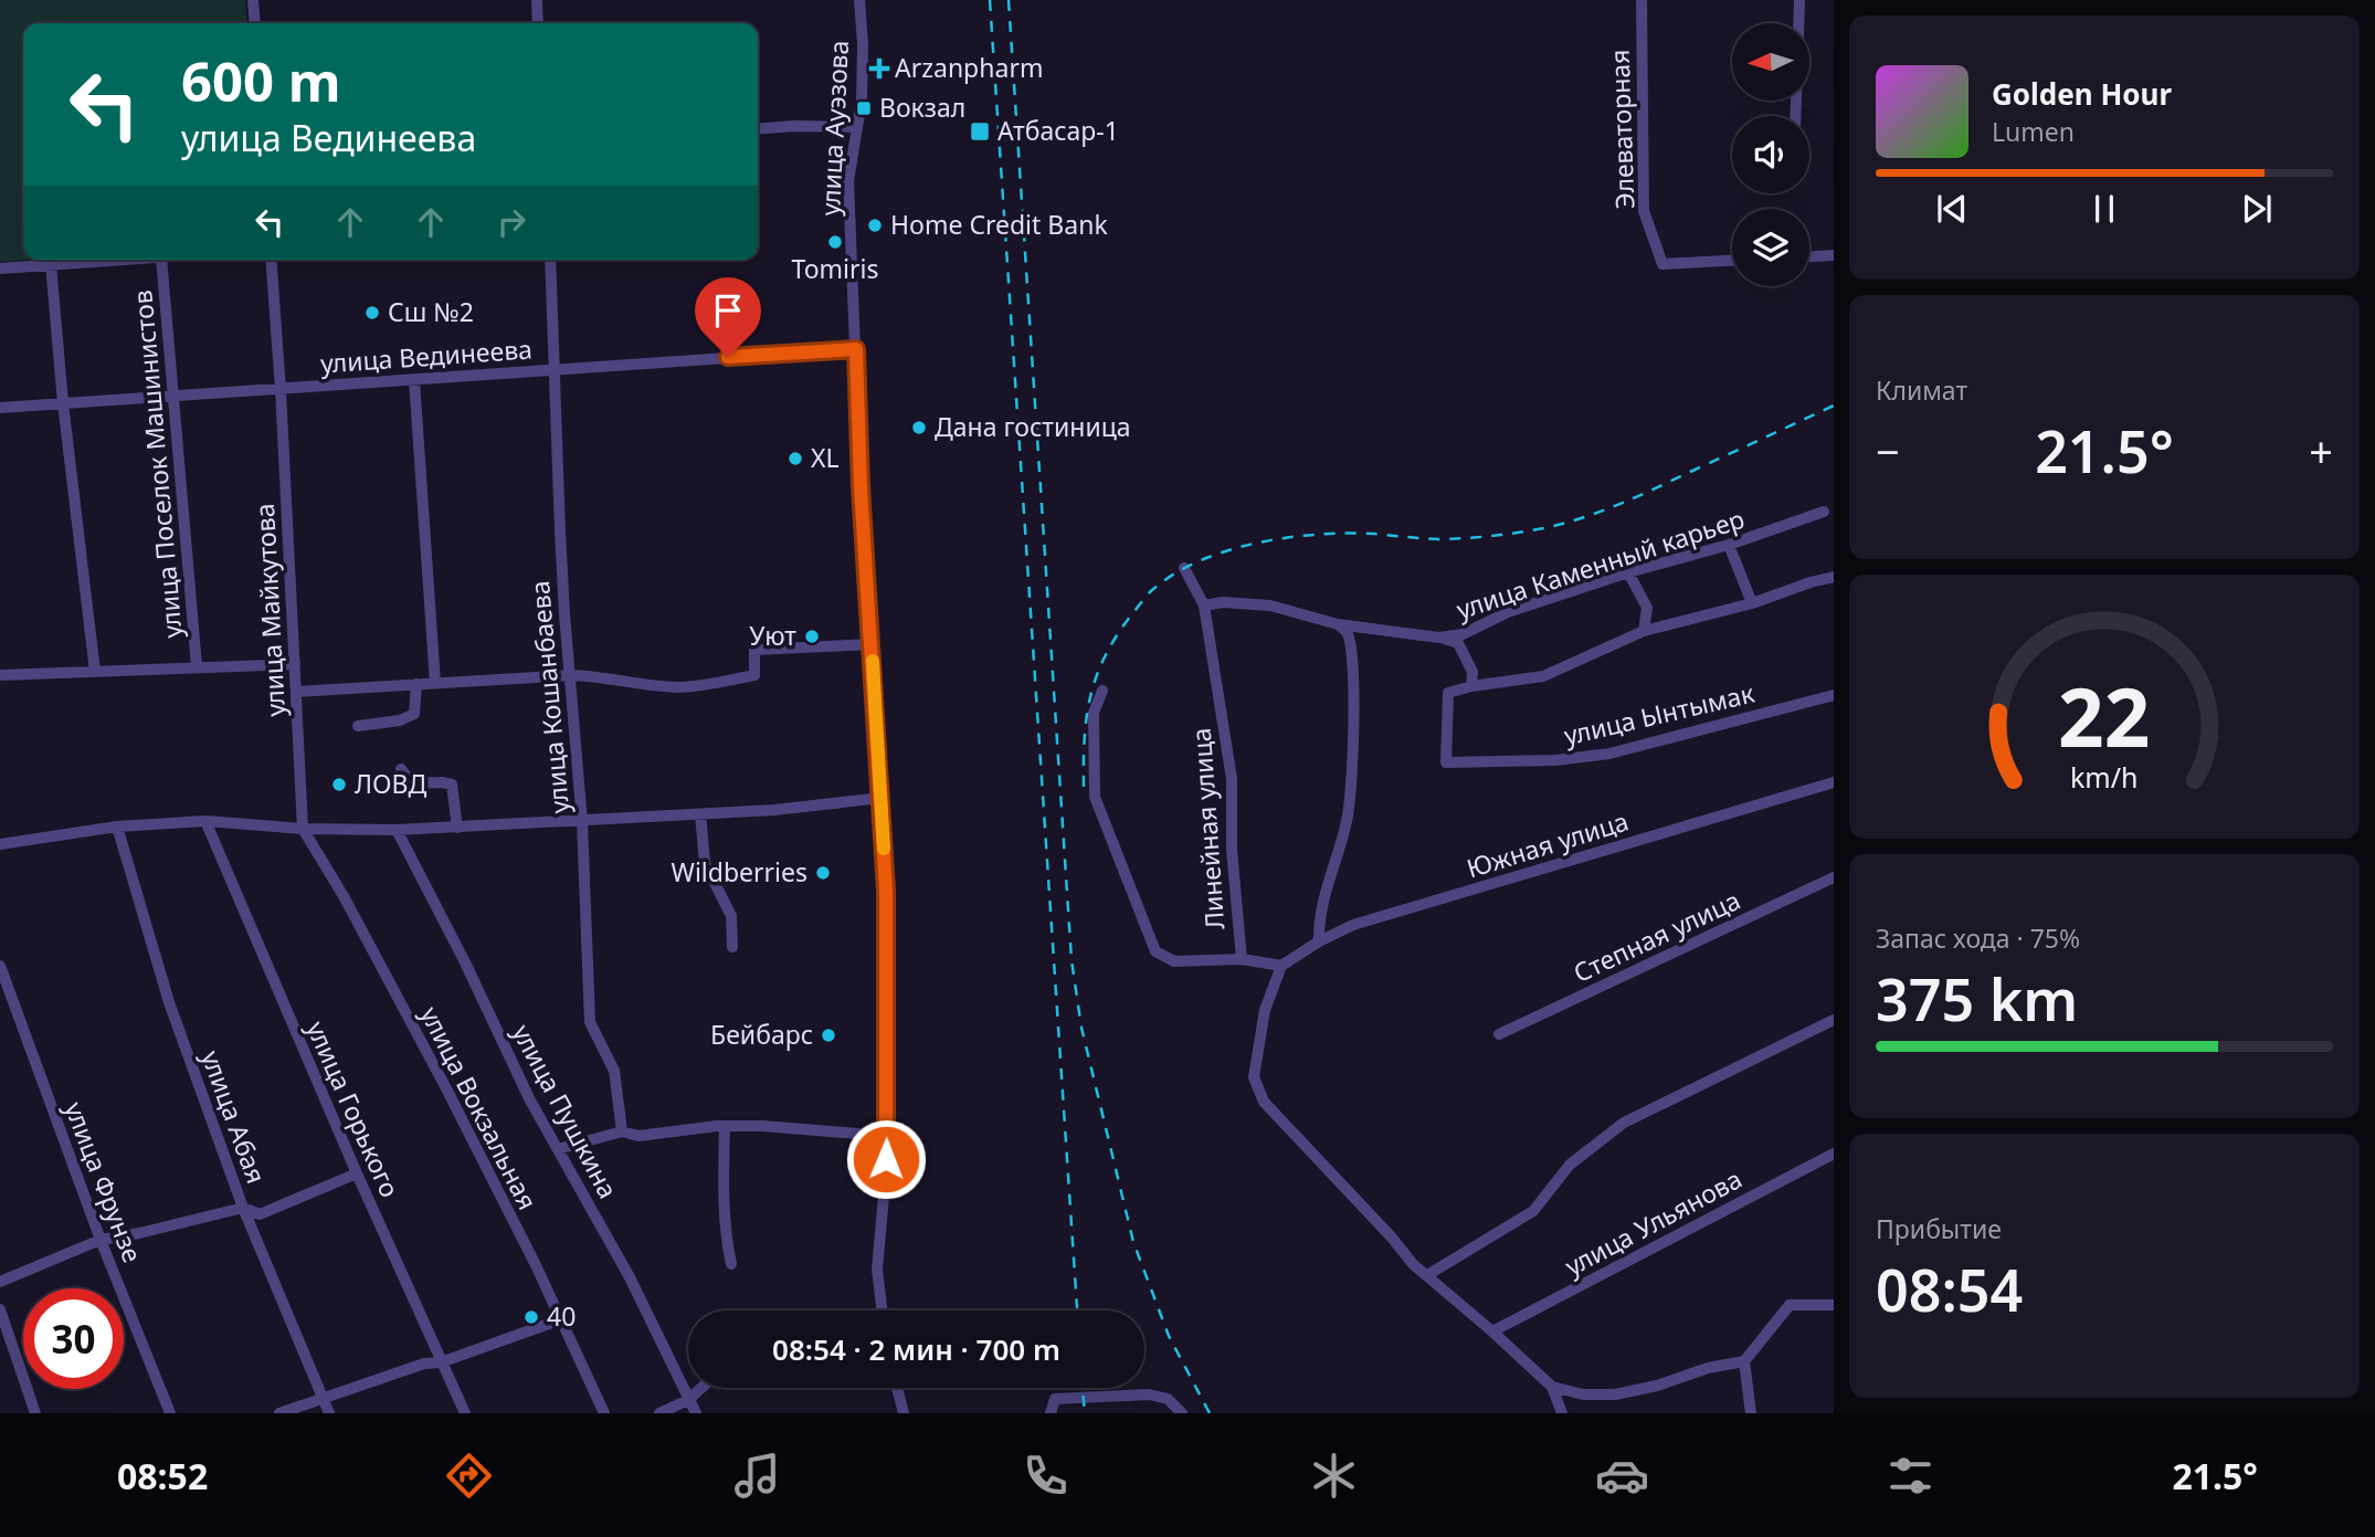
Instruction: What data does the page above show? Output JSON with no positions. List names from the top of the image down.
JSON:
{
  "streets": {
    "street": [
      "улица Ауэзова",
      "Элеваторная",
      "улица Вединеева",
      "улица Поселок Машинистов",
      "улица Каменный карьер",
      "улица Майкутова",
      "улица Кошанбаева",
      "улица Ынтымак",
      "Линейная улица",
      "Южная улица",
      "Степная улица",
      "улица Вокзальная",
      "улица Горького",
      "улица Пушкина",
      "улица Абая",
      "улица Фрунзе",
      "улица Ульянова"
    ]
  },
  "crossings": [
    ["улица Ауэзова", "улица Вединеева"],
    ["улица Вединеева", "улица Поселок Машинистов"],
    ["улица Вединеева", "улица Майкутова"],
    ["улица Вединеева", "улица Кошанбаева"],
    ["улица Каменный карьер", "Линейная улица"],
    ["улица Майкутова", "улица Вокзальная"],
    ["Линейная улица", "Южная улица"]
  ],
  "places": {
    "health": ["Arzanpharm"],
    "transit": ["Вокзал", "Атбасар-1"],
    "other": [
      "Home Credit Bank",
      "Tomiris",
      "Сш №2",
      "Дана гостиница",
      "XL",
      "Уют",
      "ЛОВД",
      "Wildberries",
      "Бейбарс",
      "40"
    ]
  },
  "north": "left",
  "page": {
    "turn": ["600 m", "улица Вединеева"],
    "song": ["Golden Hour", "Lumen"],
    "tile": [
      "Климат",
      ["Запас хода · 75%", "375 km"],
      ["Прибытие", "08:54"]
    ],
    "heat": ["−", "21.5°", "+"],
    "limit": "30",
    "trip": "08:54 · 2 мин · 700 m",
    "tabs": ["08:52", "21.5°"],
    "gauge": ["22", "km/h"]
  }
}
